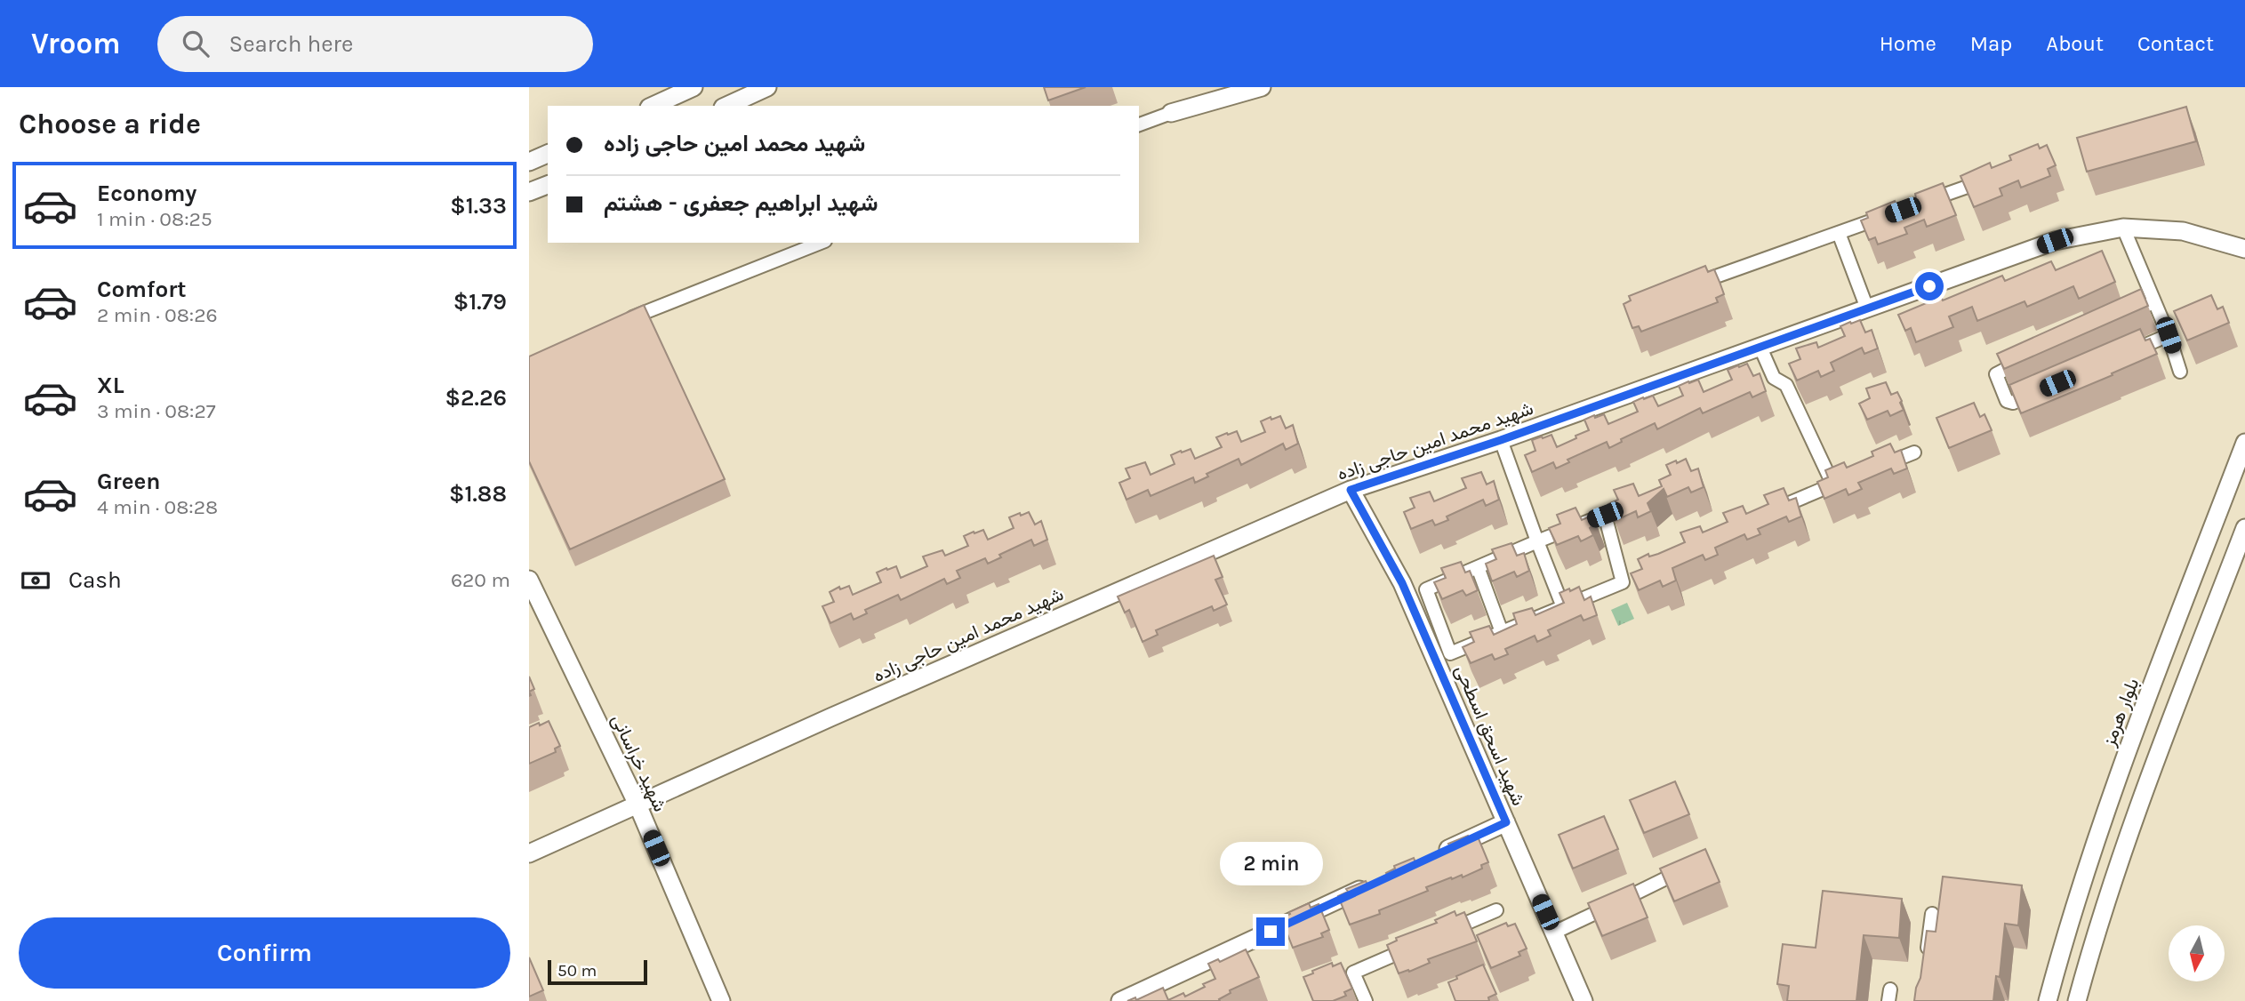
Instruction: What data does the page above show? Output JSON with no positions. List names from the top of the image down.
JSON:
{
  "streets": {
    "street": [
      "شهید محمد امین حاجی زاده",
      "بلوار هرمز",
      "شهید اسحق اسطحی",
      "شهید خراسانی"
    ]
  },
  "crossings": [
    ["شهید محمد امین حاجی زاده", "شهید اسحق اسطحی"],
    ["شهید محمد امین حاجی زاده", "شهید خراسانی"]
  ],
  "scale_bar": "50 m",
  "north": "bottom",
  "page": {
    "header": "Vroom",
    "search": "Search here",
    "nav": [
      "Home",
      "Map",
      "About",
      "Contact"
    ],
    "heading": "Choose a ride",
    "banner": ["شهید محمد امین حاجی زاده", "شهید ابراهیم جعفری - هشتم"],
    "list": [
      {
        "name": "Economy",
        "note": "1 min · 08:25",
        "value": "$1.33"
      },
      {
        "name": "Comfort",
        "note": "2 min · 08:26",
        "value": "$1.79"
      },
      {
        "name": "XL",
        "note": "3 min · 08:27",
        "value": "$2.26"
      },
      {
        "name": "Green",
        "note": "4 min · 08:28",
        "value": "$1.88"
      }
    ],
    "pay": ["Cash", "620 m"],
    "bubble": "2 min",
    "buttons": "Confirm",
    "scale": "50 m"
  }
}
